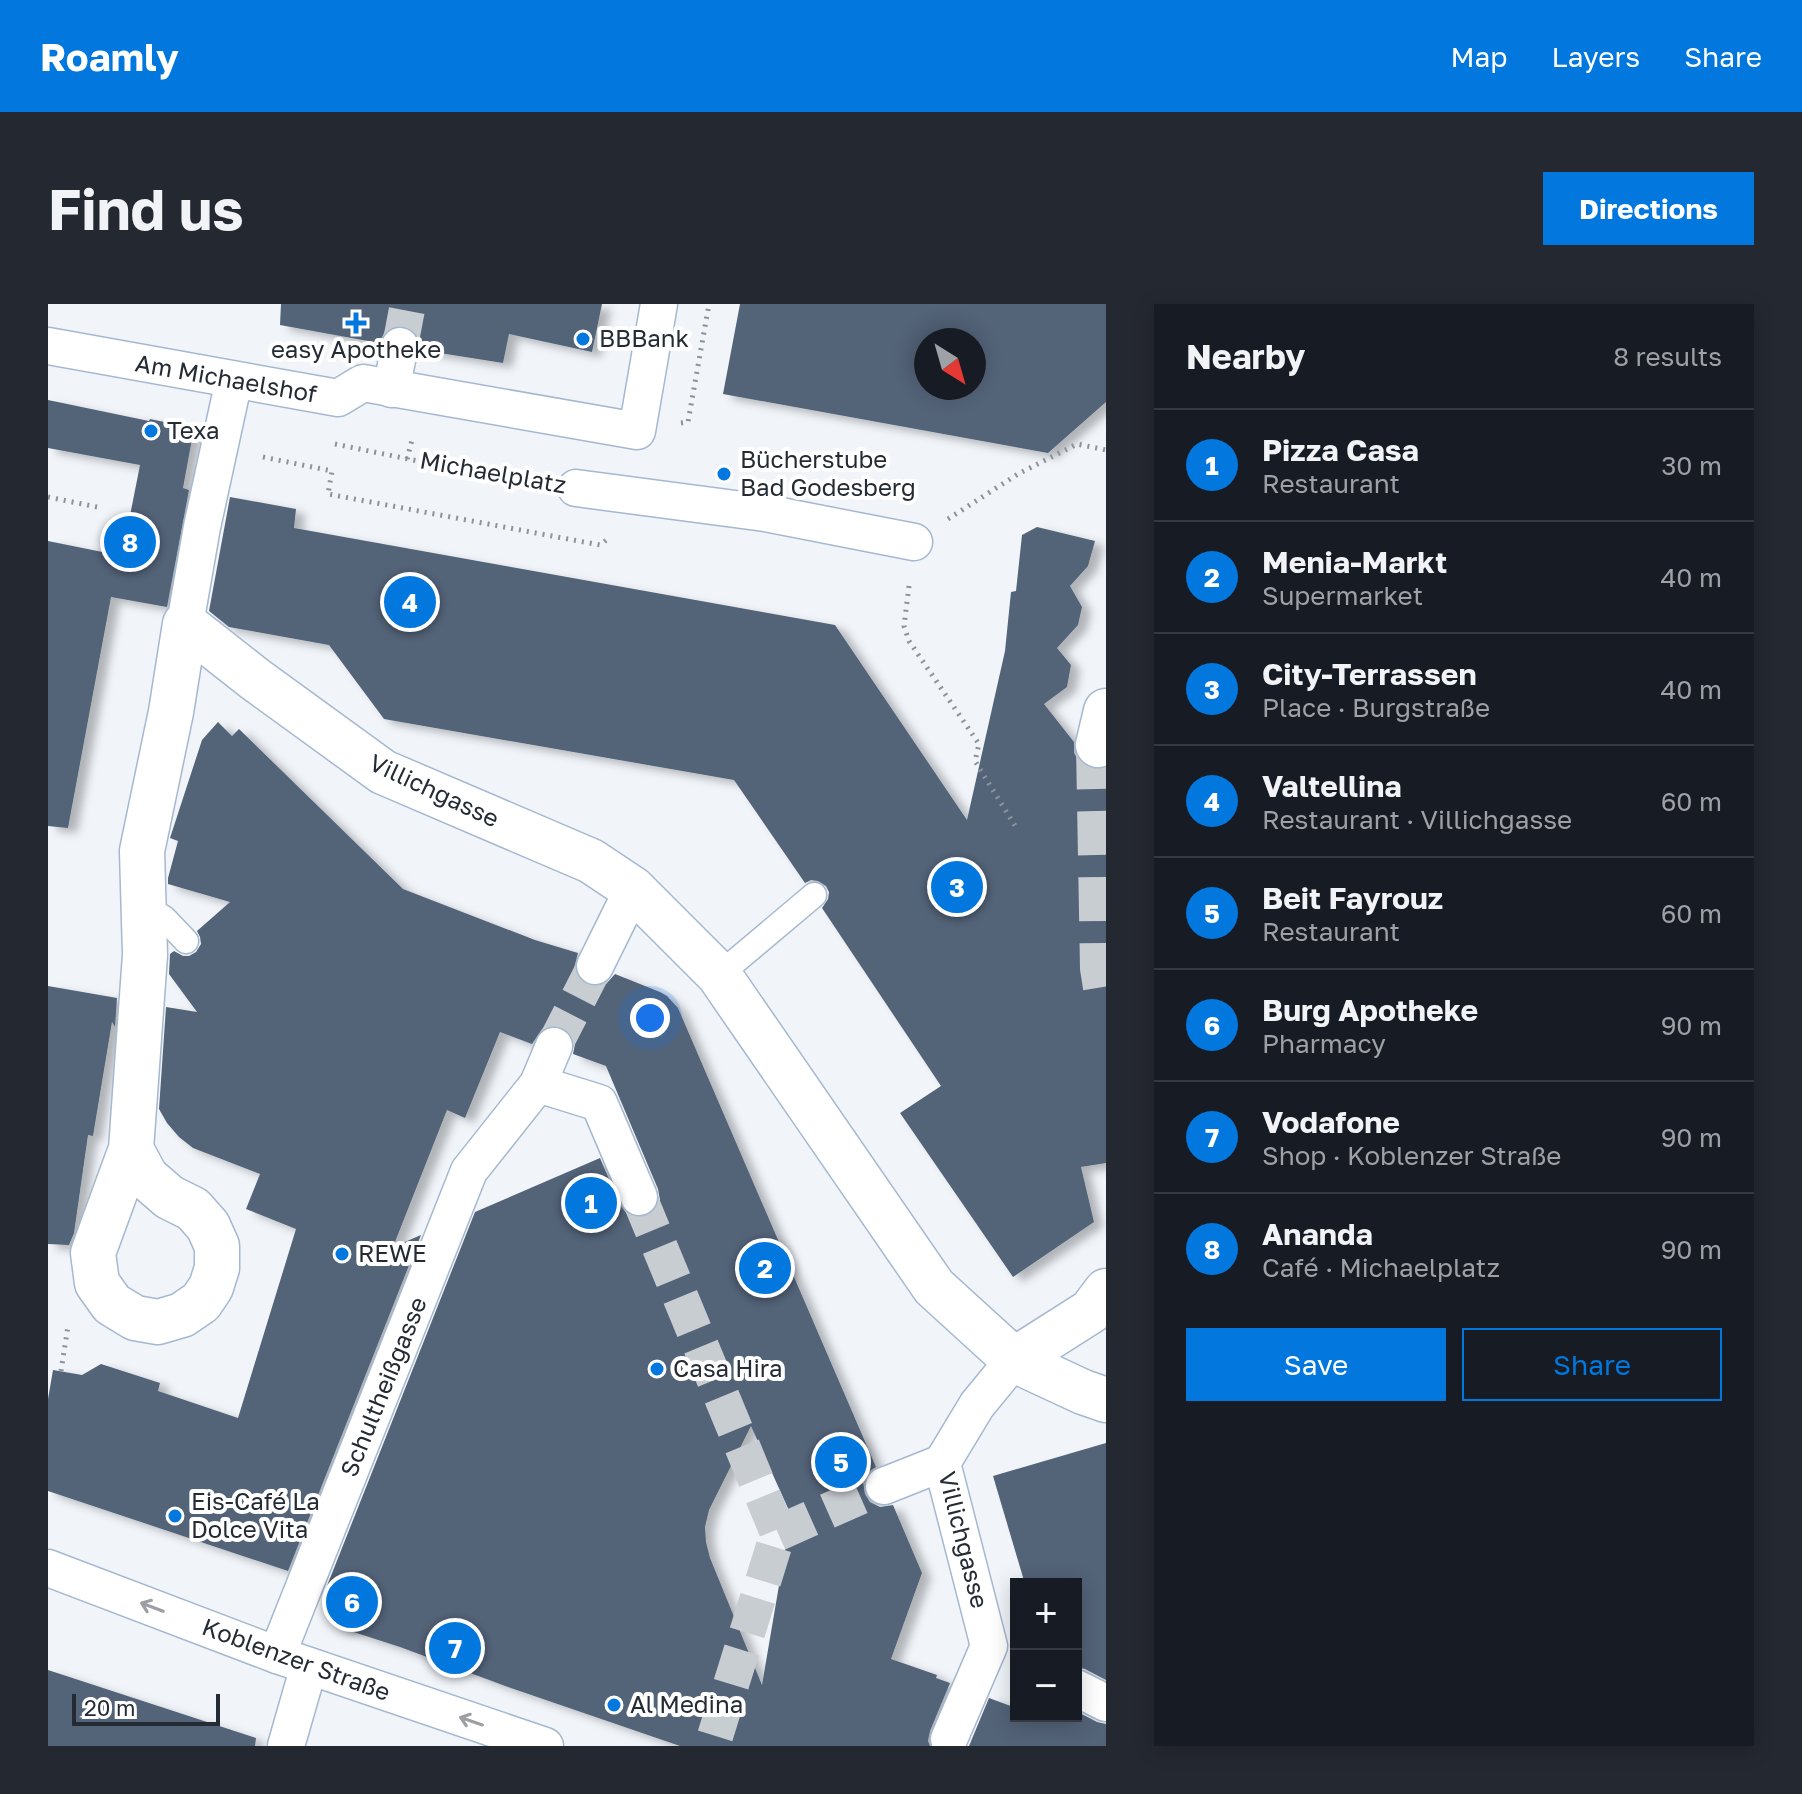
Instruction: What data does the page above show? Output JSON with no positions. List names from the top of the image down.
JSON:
{
  "streets": {
    "street": [
      "Am Michaelshof",
      "Michaelplatz",
      "Villichgasse",
      "Schultheißgasse",
      "Koblenzer Straße"
    ]
  },
  "crossings": [
    ["Schultheißgasse", "Koblenzer Straße"]
  ],
  "one_way": ["Koblenzer Straße"],
  "places": {
    "health": ["easy Apotheke"],
    "other": [
      "BBBank",
      "Texa",
      "Bücherstube Bad Godesberg",
      "REWE",
      "Casa Hira",
      "Eis-Café La Dolce Vita",
      "Al Medina"
    ]
  },
  "scale_bar": "20 m",
  "north": "bottom right",
  "page": {
    "header": "Roamly",
    "nav": ["Map", "Layers", "Share"],
    "buttons": [
      "Directions",
      ["Save", "Share"]
    ],
    "title": "Find us",
    "heading": ["Nearby", "8 results"],
    "list": [
      {
        "mark": "1",
        "name": "Pizza Casa",
        "note": "Restaurant",
        "value": "30 m"
      },
      {
        "mark": "2",
        "name": "Menia-Markt",
        "note": "Supermarket",
        "value": "40 m"
      },
      {
        "mark": "3",
        "name": "City-Terrassen",
        "note": "Place · Burgstraße",
        "value": "40 m"
      },
      {
        "mark": "4",
        "name": "Valtellina",
        "note": "Restaurant · Villichgasse",
        "value": "60 m"
      },
      {
        "mark": "5",
        "name": "Beit Fayrouz",
        "note": "Restaurant",
        "value": "60 m"
      },
      {
        "mark": "6",
        "name": "Burg Apotheke",
        "note": "Pharmacy",
        "value": "90 m"
      },
      {
        "mark": "7",
        "name": "Vodafone",
        "note": "Shop · Koblenzer Straße",
        "value": "90 m"
      },
      {
        "mark": "8",
        "name": "Ananda",
        "note": "Café · Michaelplatz",
        "value": "90 m"
      }
    ],
    "pins": [
      "8",
      "4",
      "3",
      "1",
      "2",
      "5",
      "6",
      "7"
    ],
    "map_buttons": ["+", "−"],
    "scale": "20 m"
  }
}
